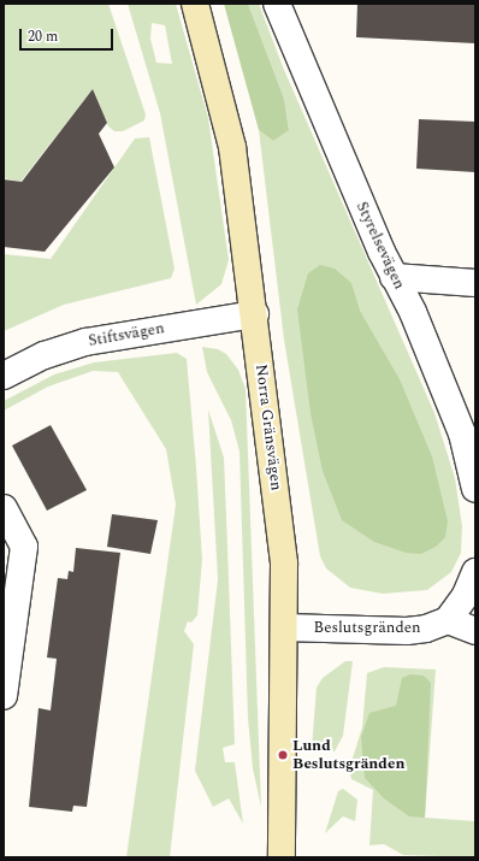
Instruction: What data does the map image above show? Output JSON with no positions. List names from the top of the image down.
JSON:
{
  "streets": {
    "street": [
      "Styrelsevägen",
      "Stiftsvägen",
      "Norra Gränsvägen",
      "Beslutsgränden"
    ]
  },
  "crossings": [
    ["Stiftsvägen", "Norra Gränsvägen"],
    ["Norra Gränsvägen", "Beslutsgränden"]
  ],
  "places": ["Lund Beslutsgränden"],
  "scale_bar": "20 m"
}
